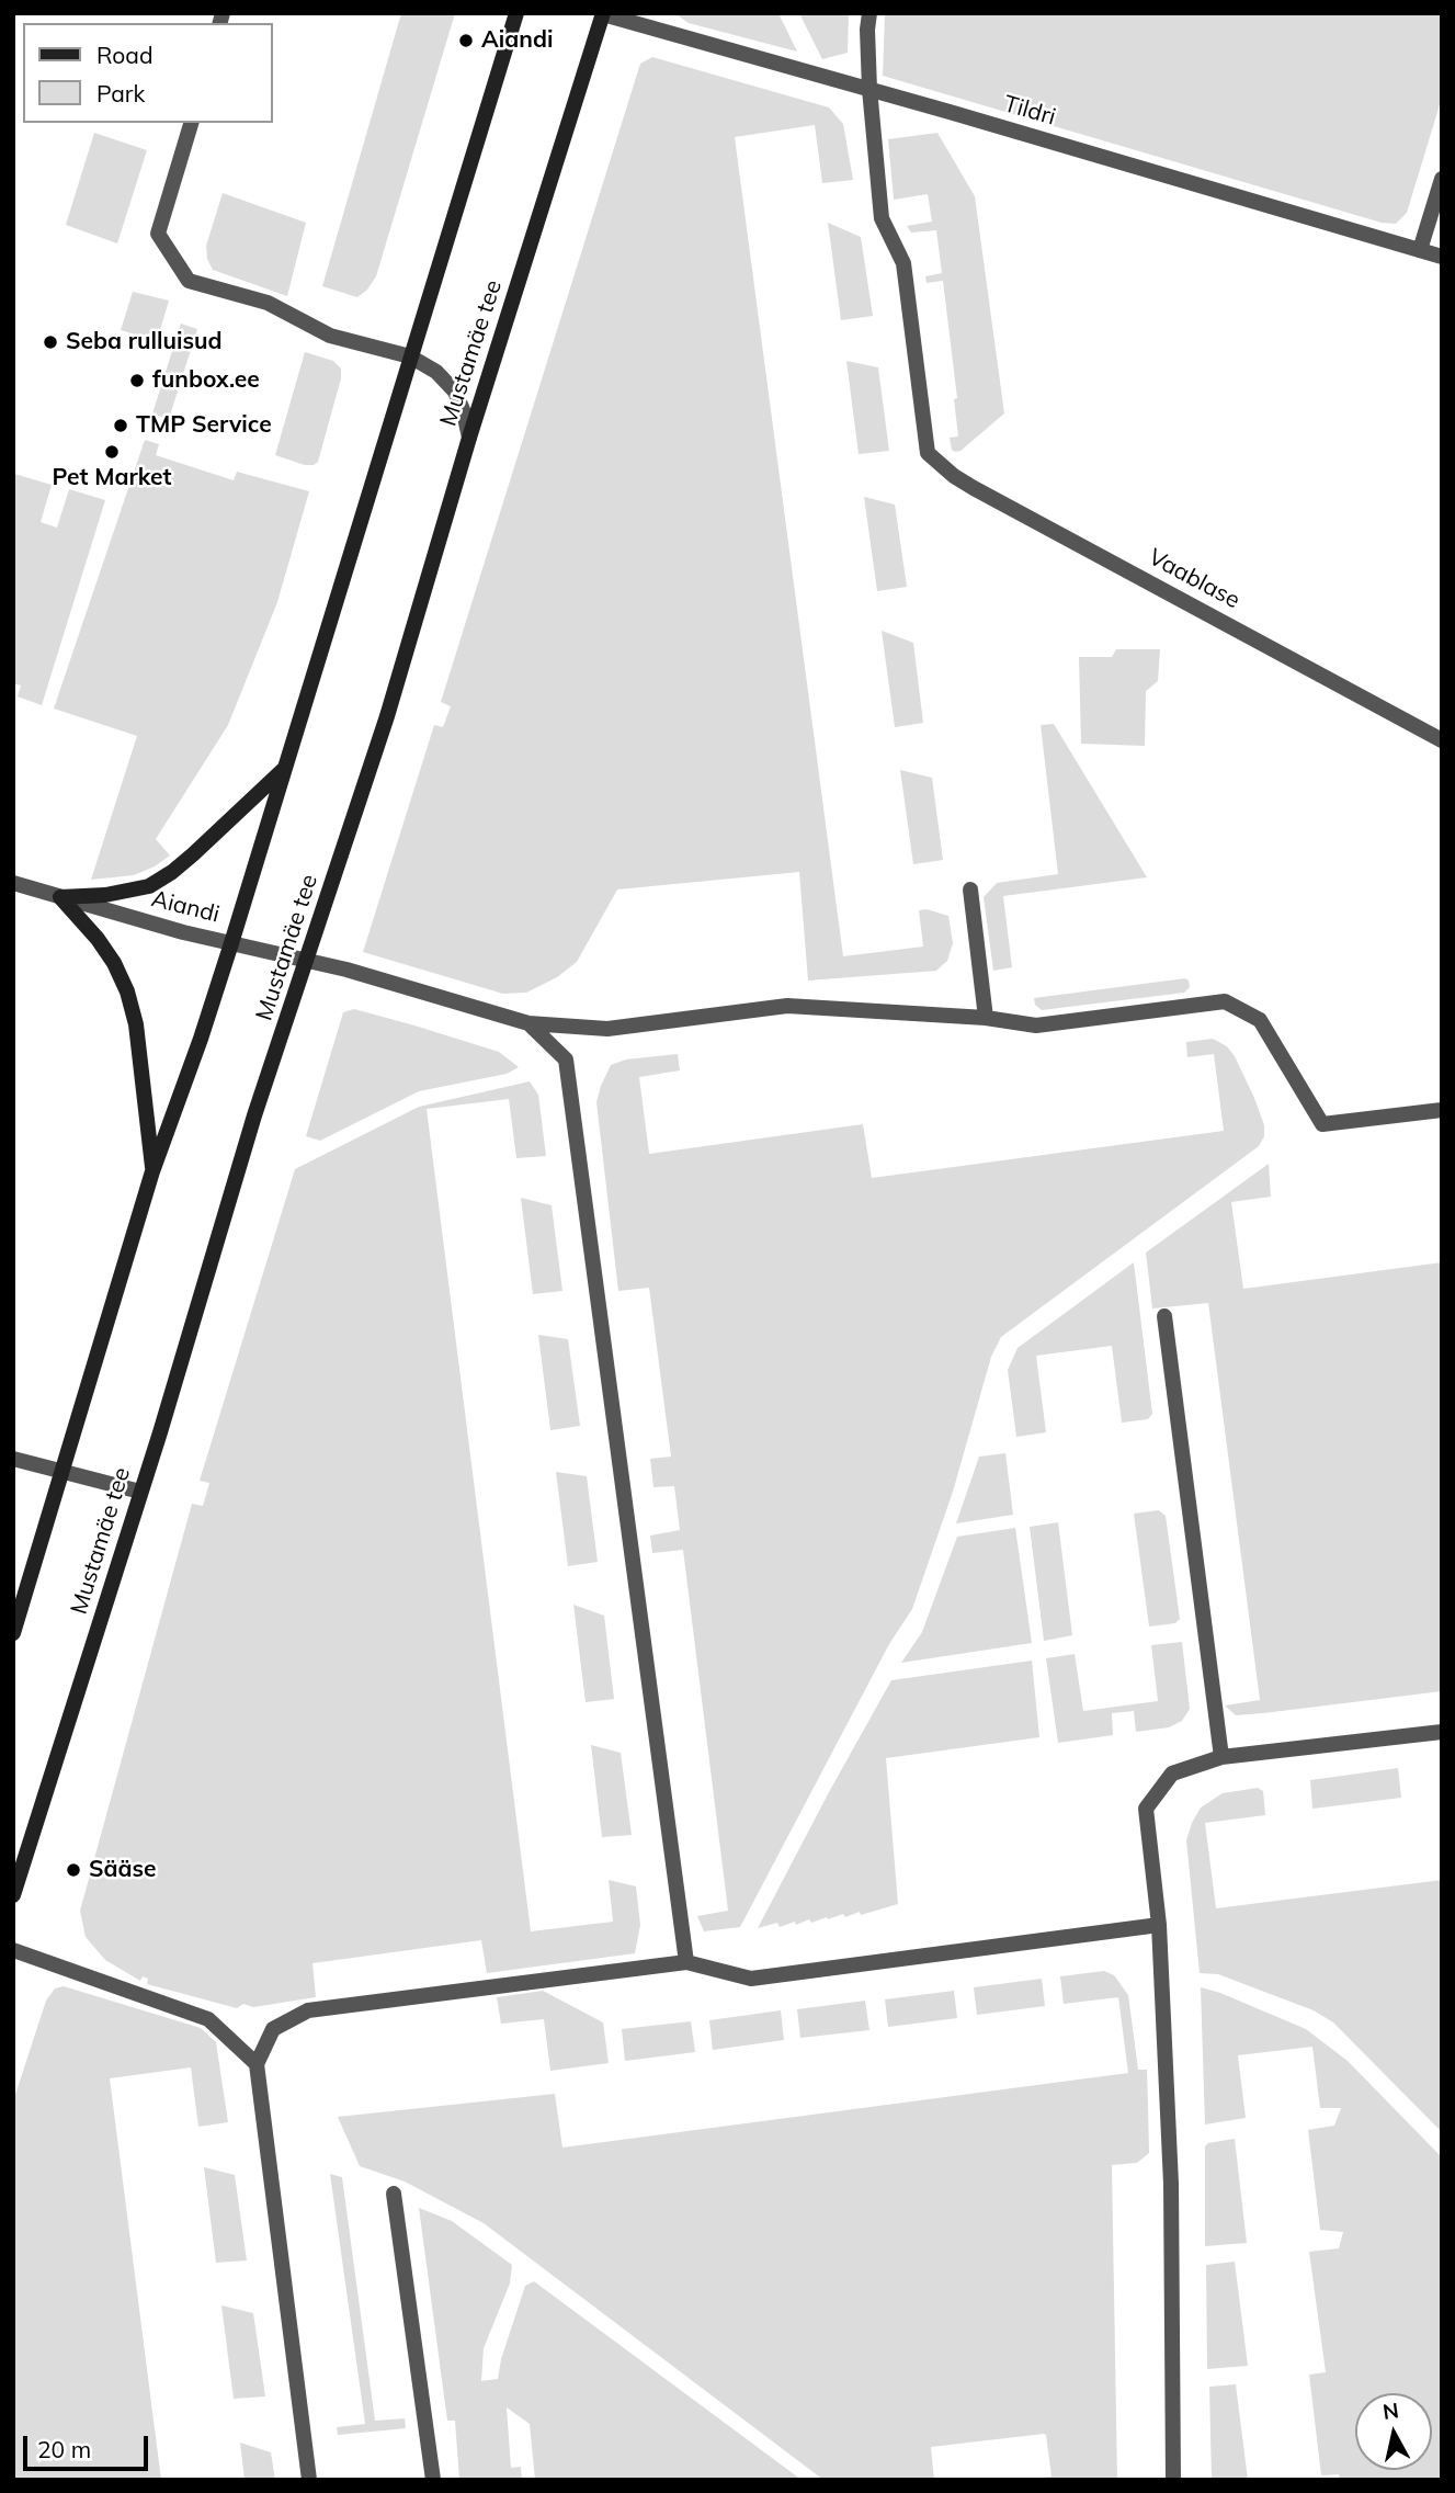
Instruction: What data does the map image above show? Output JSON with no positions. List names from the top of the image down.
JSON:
{
  "streets": {
    "main road": ["Mustamäe tee"],
    "street": ["Tildri", "Vaablase", "Aiandi"]
  },
  "crossings": [
    ["Tildri", "Mustamäe tee"],
    ["Tildri", "Vaablase"],
    ["Mustamäe tee", "Aiandi"]
  ],
  "places": [
    "Aiandi",
    "Seba rulluisud",
    "funbox.ee",
    "TMP Service",
    "Pet Market",
    "Sääse"
  ],
  "legend": ["Road", "Park"],
  "scale_bar": "20 m",
  "north": "top"
}
